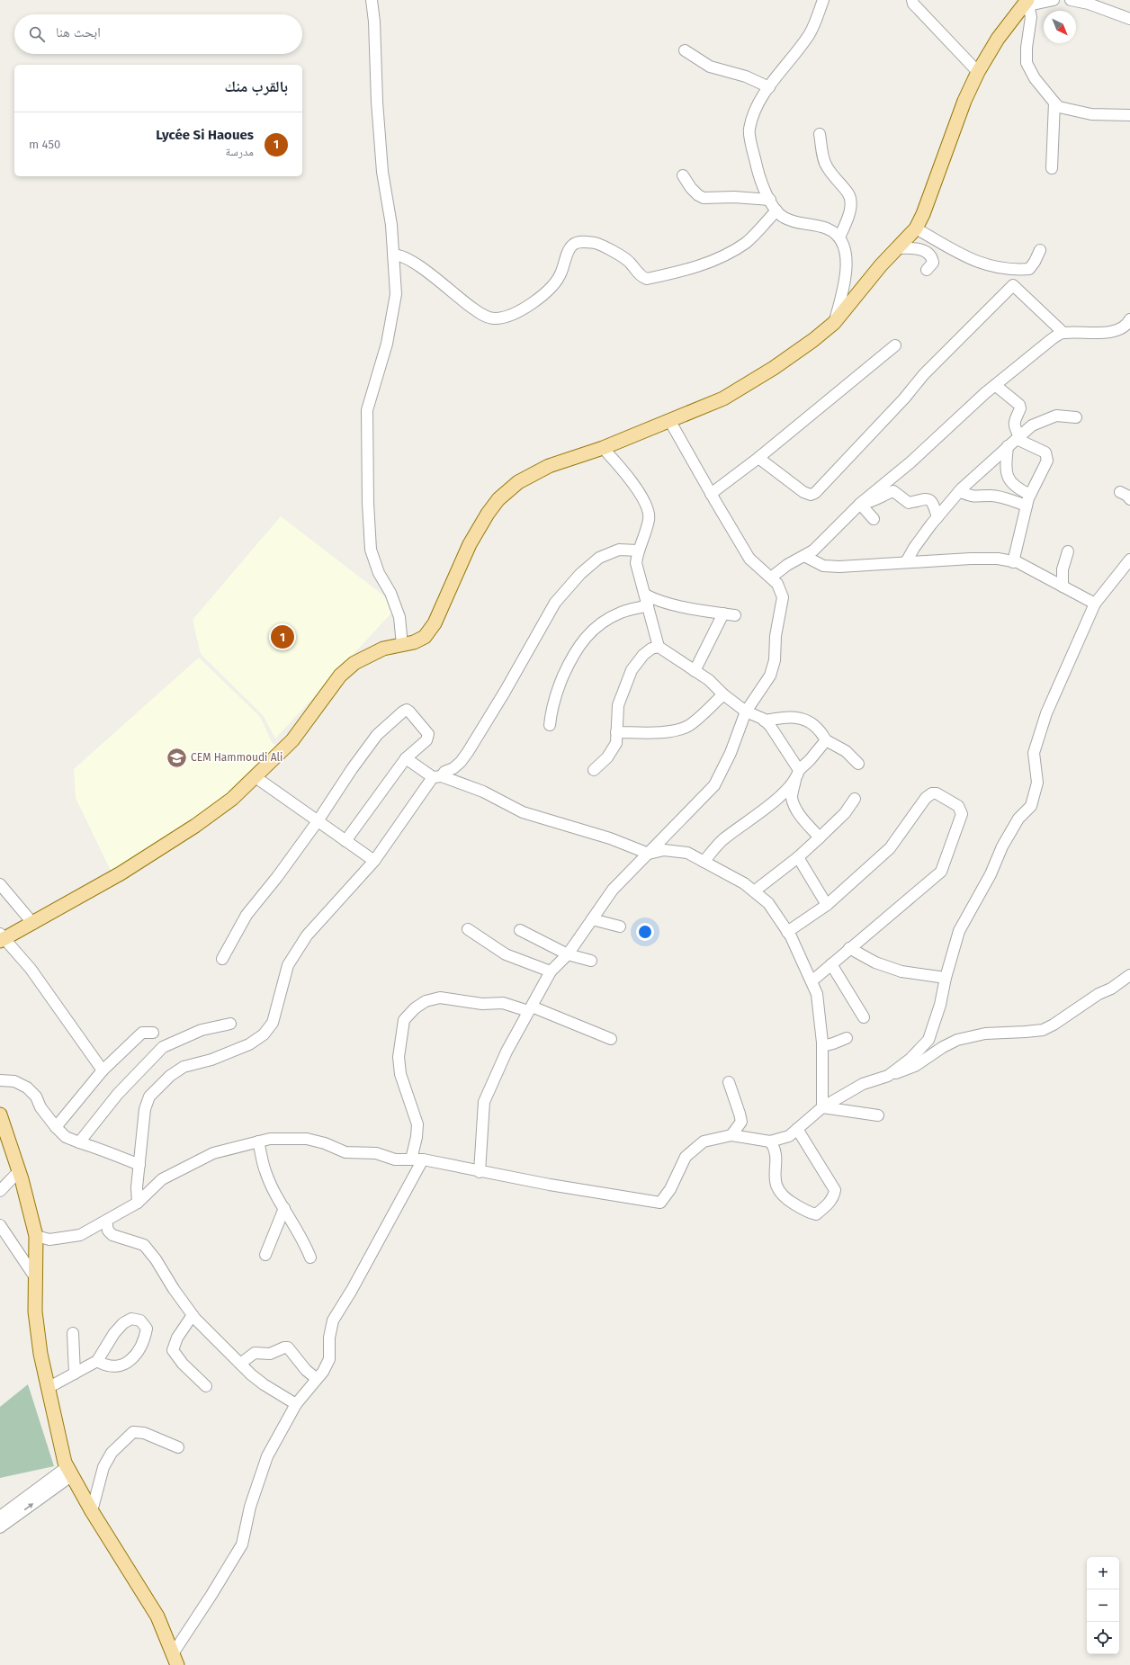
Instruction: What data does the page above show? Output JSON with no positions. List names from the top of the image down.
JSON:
{
  "places": {
    "school or university": ["CEM Hammoudi Ali"]
  },
  "north": "bottom right",
  "page": {
    "search": "ابحث هنا",
    "heading": "بالقرب منك",
    "list": [
      {
        "mark": "1",
        "name": "Lycée Si Haoues",
        "note": "مدرسة",
        "value": "450 m"
      }
    ],
    "pins": "1",
    "map_buttons": ["+", "−"]
  }
}
